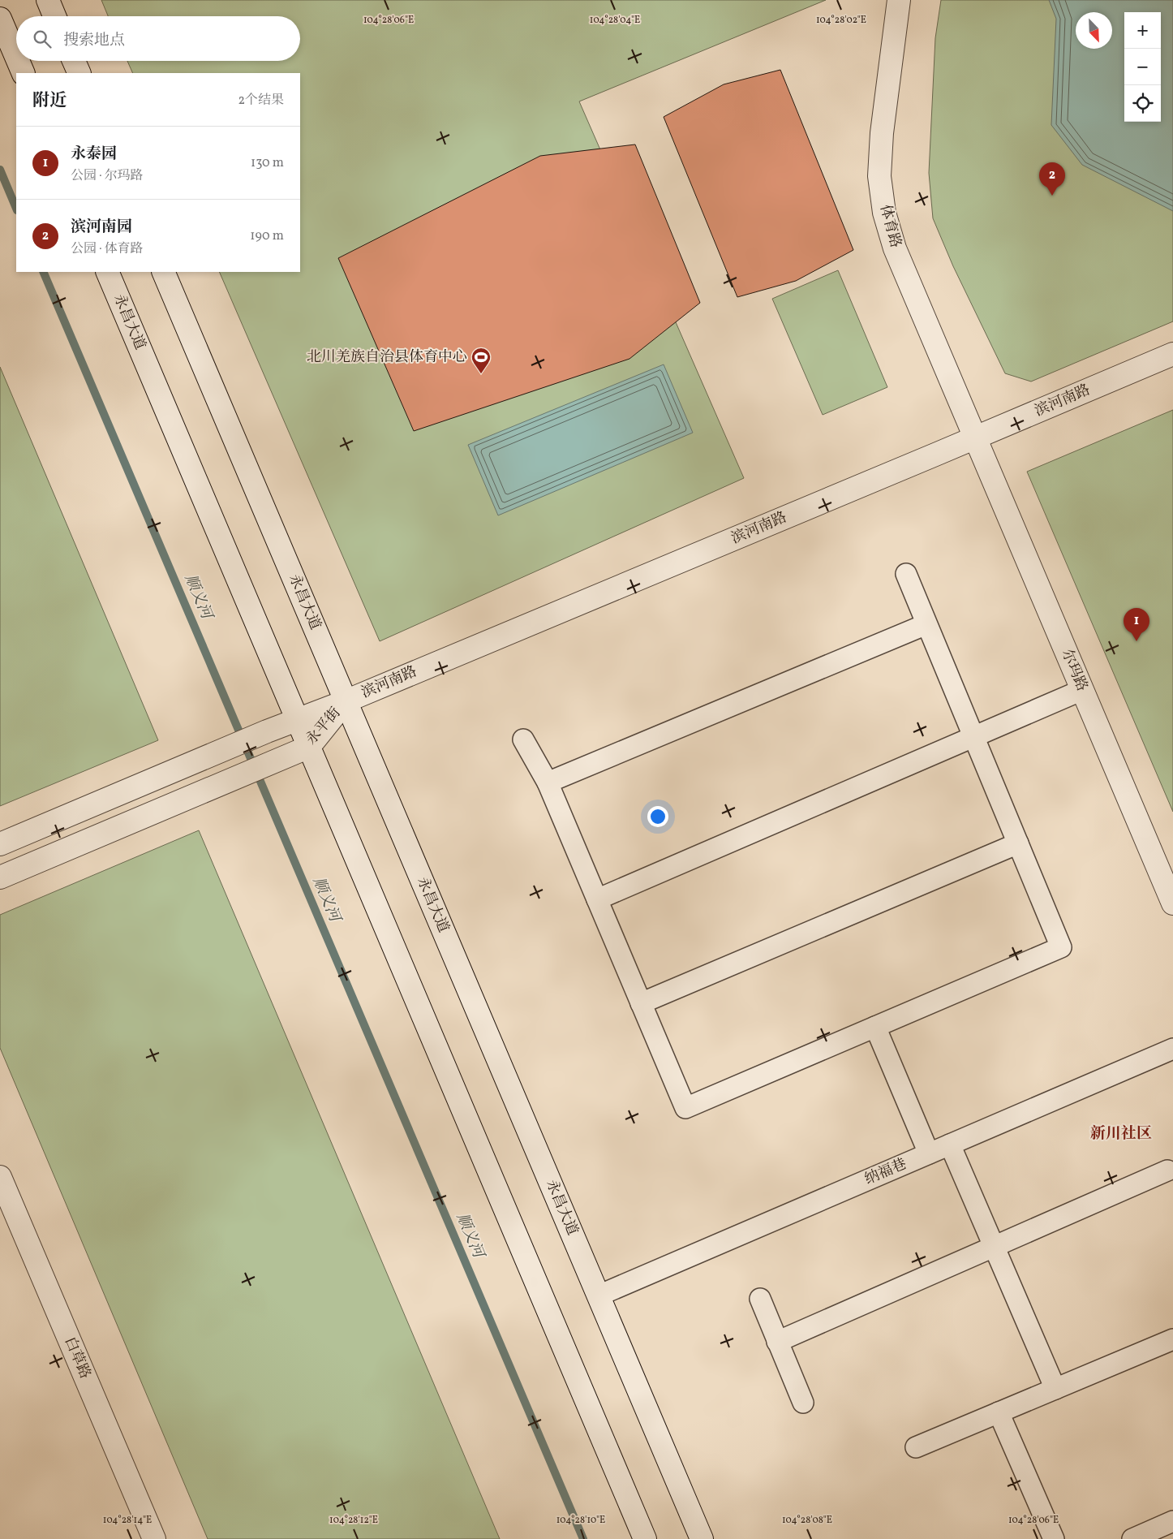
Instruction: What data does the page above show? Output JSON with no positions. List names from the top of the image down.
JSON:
{
  "streets": {
    "street": [
      "体育路",
      "永昌大道",
      "滨河南路",
      "尔玛路",
      "永平街",
      "纳福巷",
      "白草路"
    ]
  },
  "crossings": [
    ["体育路", "滨河南路"],
    ["体育路", "尔玛路"],
    ["永昌大道", "滨河南路"],
    ["永昌大道", "永平街"],
    ["永昌大道", "纳福巷"],
    ["滨河南路", "尔玛路"],
    ["滨河南路", "永平街"]
  ],
  "districts": ["新川社区"],
  "water": ["顺义河"],
  "places": {
    "sports": ["北川羌族自治县体育中心"]
  },
  "north": "bottom right",
  "page": {
    "map_buttons": ["+", "−"],
    "search": "搜索地点",
    "heading": ["附近", "2个结果"],
    "list": [
      {
        "mark": "1",
        "name": "永泰园",
        "note": "公园 · 尔玛路",
        "value": "130 m"
      },
      {
        "mark": "2",
        "name": "滨河南园",
        "note": "公园 · 体育路",
        "value": "190 m"
      }
    ],
    "pins": ["2", "1"]
  },
  "coordinates": [
    "104°28'06\"E",
    "104°28'04\"E",
    "104°28'02\"E",
    "104°28'14\"E",
    "104°28'12\"E",
    "104°28'10\"E",
    "104°28'08\"E"
  ]
}
